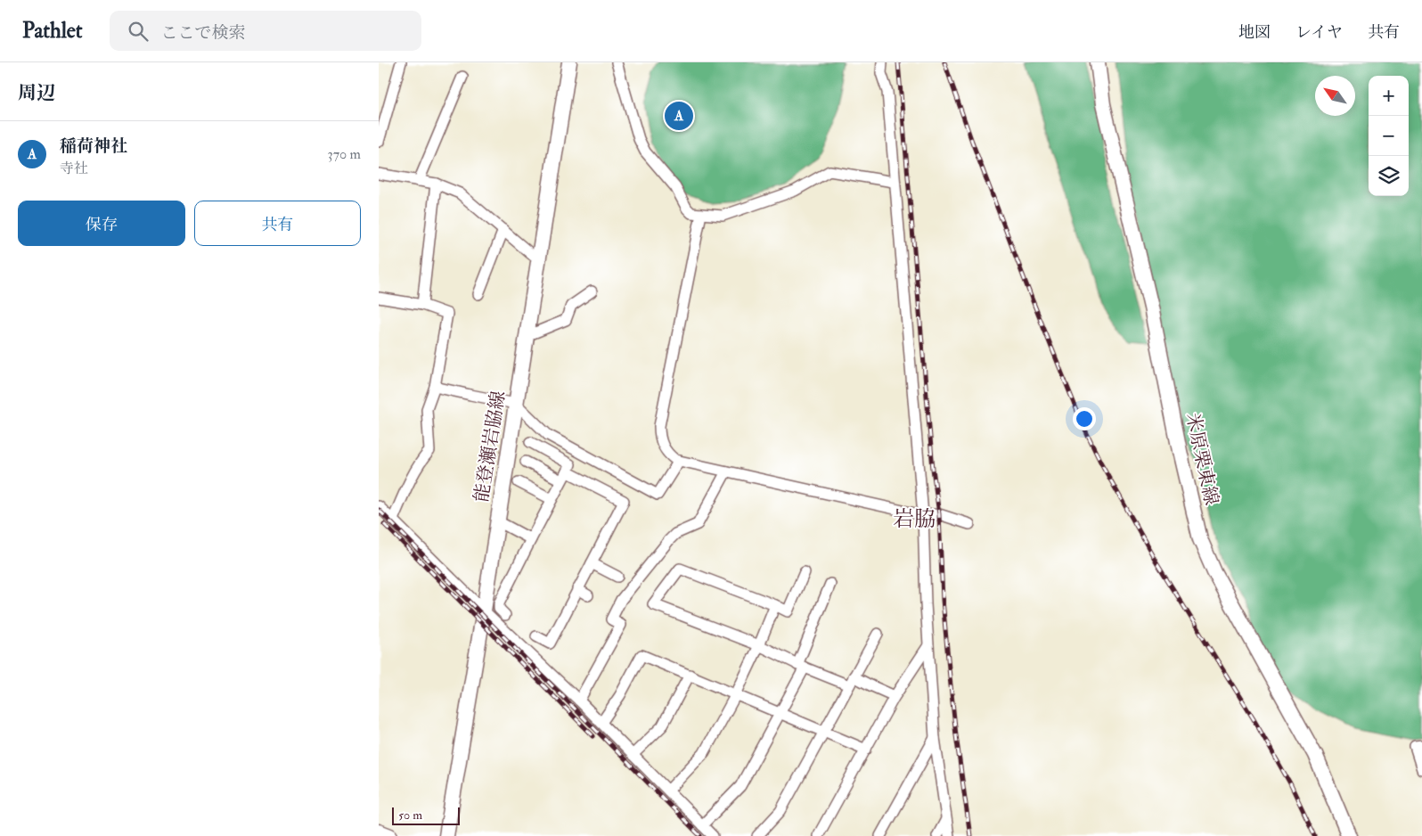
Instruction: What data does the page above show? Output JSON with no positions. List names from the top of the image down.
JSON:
{
  "streets": {
    "main road": ["能登瀬岩脇線", "米原栗東線"]
  },
  "districts": ["岩脇"],
  "scale_bar": "50 m",
  "north": "top left",
  "page": {
    "header": "Pathlet",
    "search": "ここで検索",
    "nav": ["地図", "レイヤ", "共有"],
    "heading": "周辺",
    "map_buttons": ["+", "−"],
    "pins": "A",
    "list": [
      {
        "mark": "A",
        "name": "稲荷神社",
        "note": "寺社",
        "value": "370 m"
      }
    ],
    "buttons": ["保存", "共有"],
    "scale": "50 m"
  }
}
